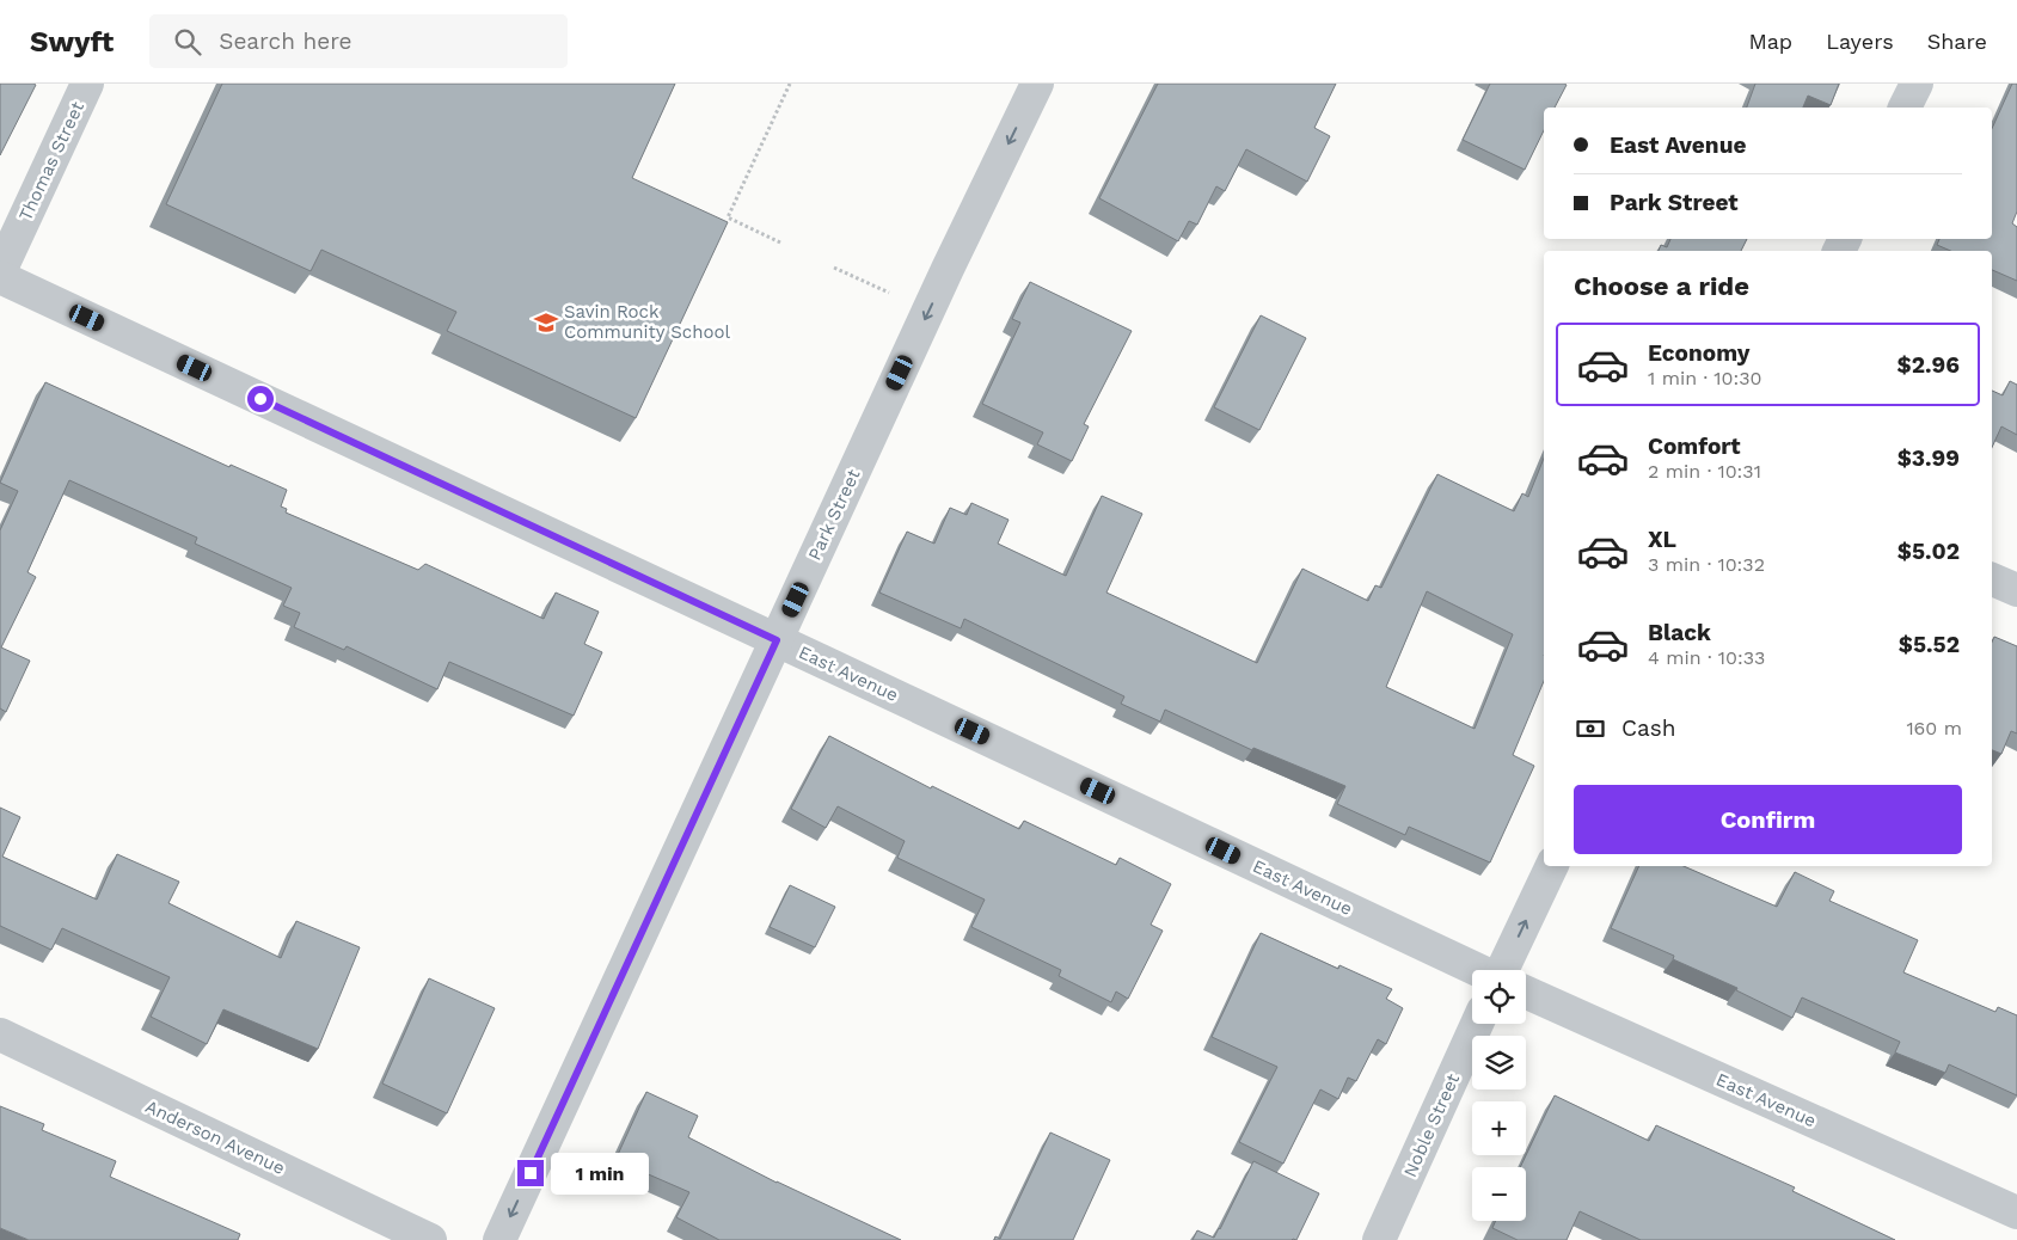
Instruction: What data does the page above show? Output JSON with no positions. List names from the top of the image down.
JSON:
{
  "streets": {
    "street": [
      "Thomas Street",
      "Park Street",
      "East Avenue",
      "Noble Street",
      "Anderson Avenue"
    ]
  },
  "crossings": [
    ["Park Street", "East Avenue"]
  ],
  "one_way": ["Park Street"],
  "places": {
    "school or university": ["Savin Rock Community School"]
  },
  "page": {
    "header": "Swyft",
    "search": "Search here",
    "nav": ["Map", "Layers", "Share"],
    "banner": ["East Avenue", "Park Street"],
    "heading": "Choose a ride",
    "list": [
      {
        "name": "Economy",
        "note": "1 min · 10:30",
        "value": "$2.96"
      },
      {
        "name": "Comfort",
        "note": "2 min · 10:31",
        "value": "$3.99"
      },
      {
        "name": "XL",
        "note": "3 min · 10:32",
        "value": "$5.02"
      },
      {
        "name": "Black",
        "note": "4 min · 10:33",
        "value": "$5.52"
      }
    ],
    "pay": ["Cash", "160 m"],
    "buttons": "Confirm",
    "map_buttons": ["+", "−"],
    "bubble": "1 min"
  }
}
